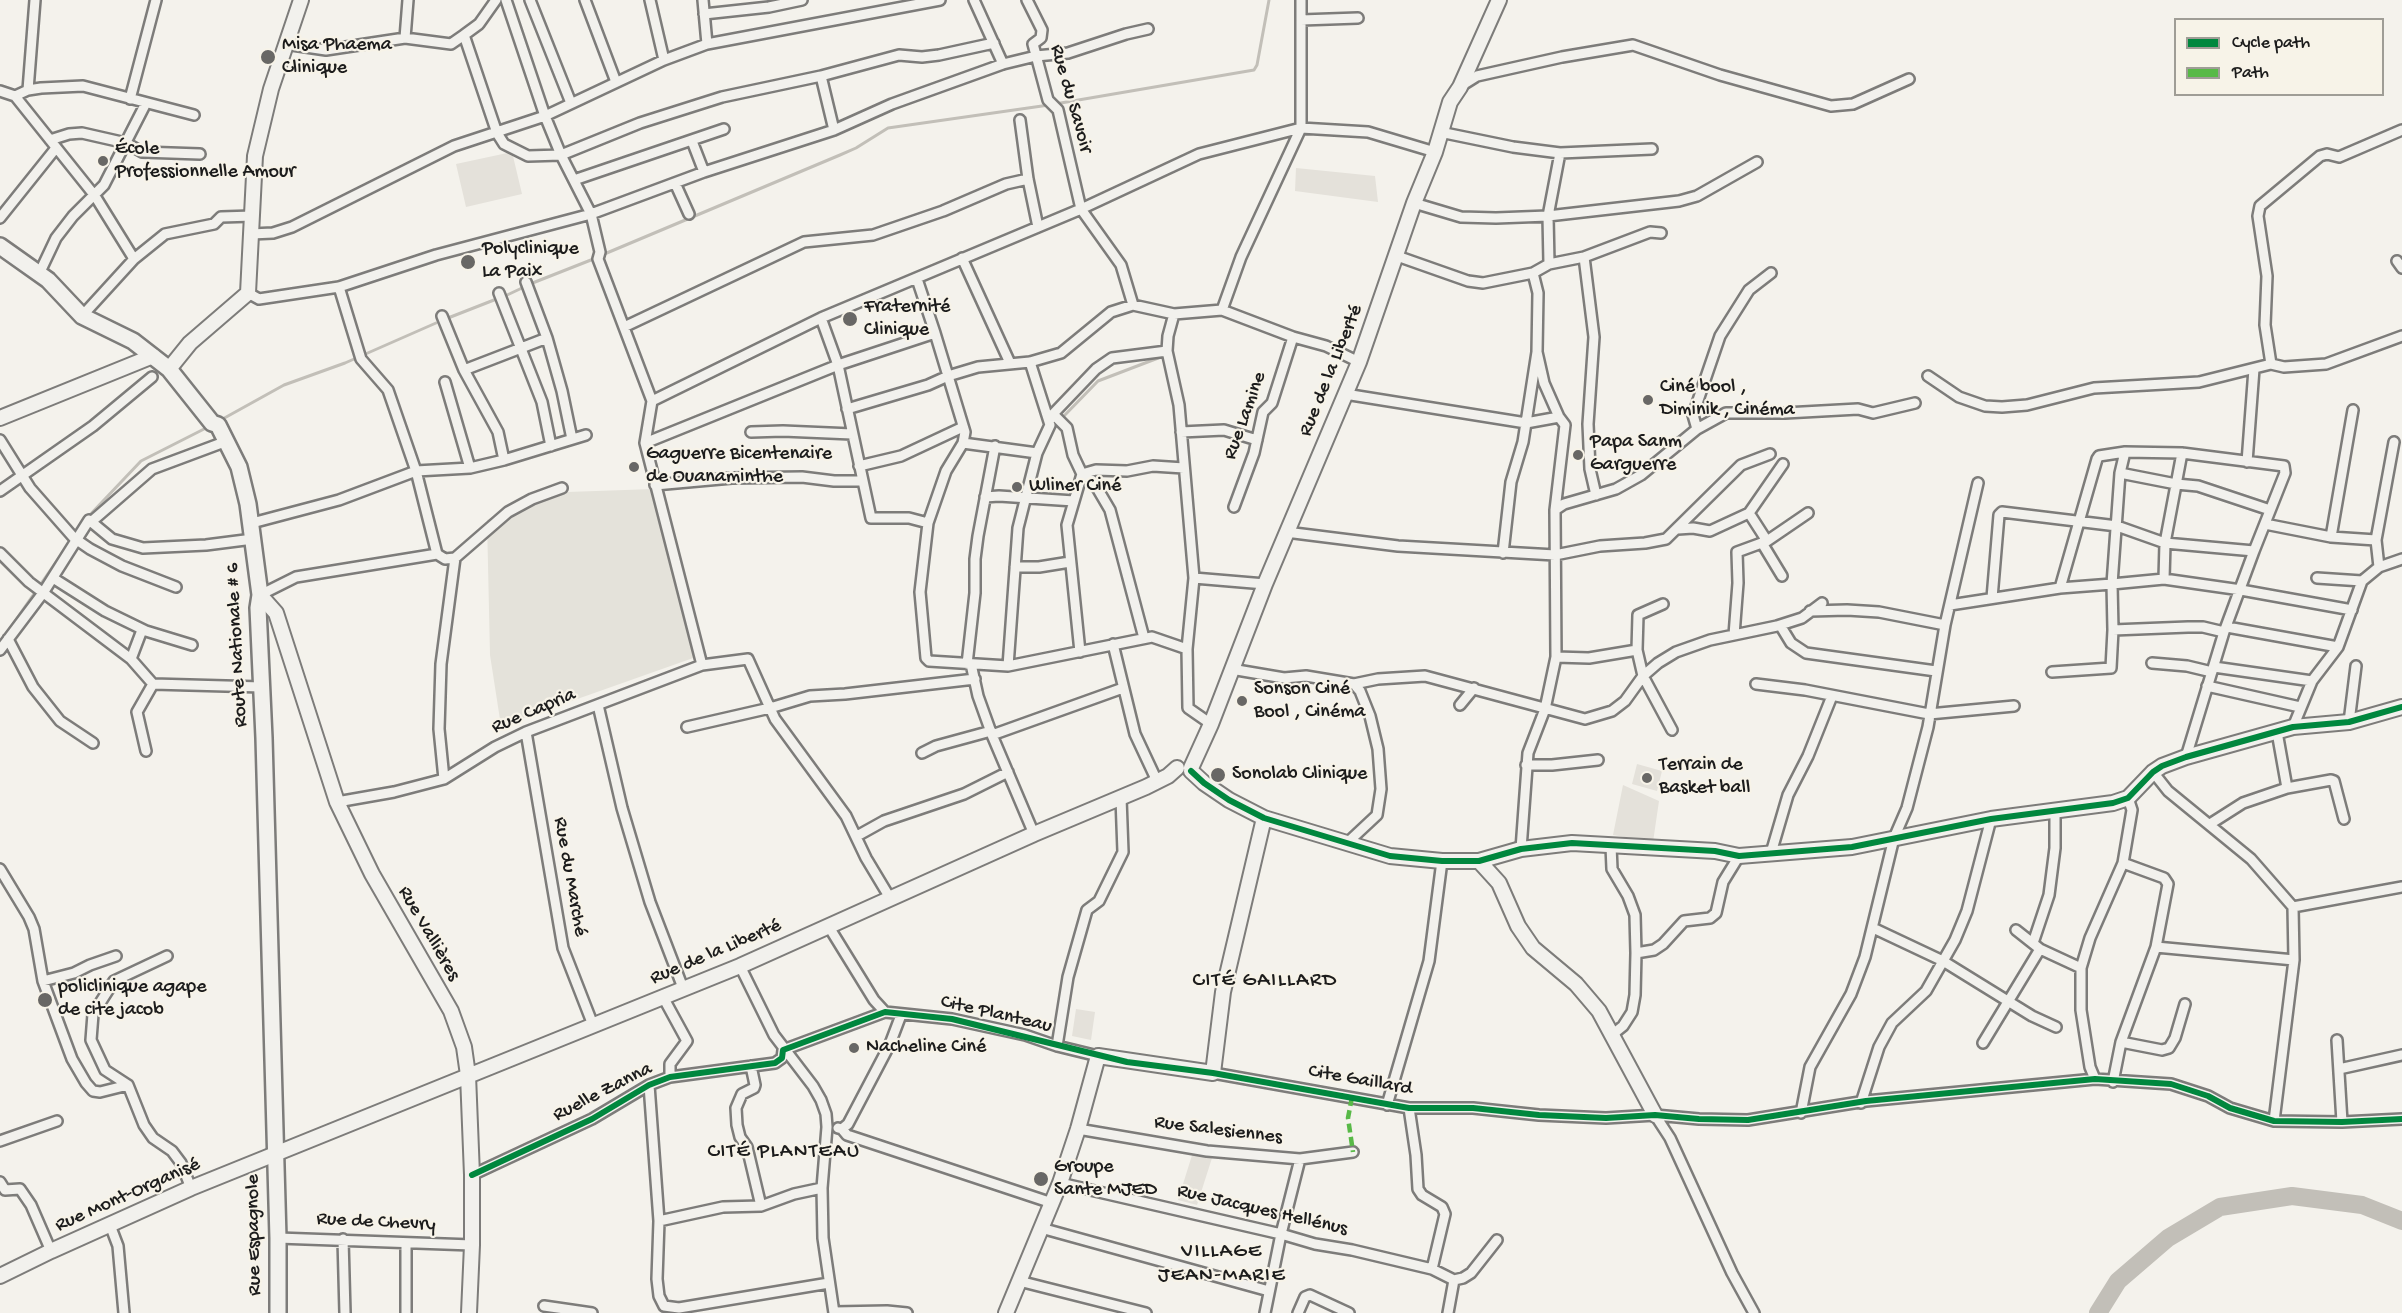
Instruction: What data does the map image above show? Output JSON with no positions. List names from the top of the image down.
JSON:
{
  "streets": {
    "main road": ["Route Nationale # 6", "Rue Espagnole"],
    "street": [
      "Rue du Savoir",
      "Rue de la Liberté",
      "Rue Lamine",
      "Rue Capria",
      "Rue du Marché",
      "Rue Vallières",
      "Cite Planteau",
      "Cite Gaillard",
      "Ruelle Zanna",
      "Rue Salesiennes",
      "Rue Mont-Organisé",
      "Rue Jacques Hellénus",
      "Rue de Chevry"
    ]
  },
  "crossings": [
    ["Rue de la Liberté", "Route Nationale # 6"],
    ["Rue de la Liberté", "Rue du Marché"],
    ["Rue de la Liberté", "Rue Vallières"],
    ["Rue de la Liberté", "Ruelle Zanna"],
    ["Rue de la Liberté", "Rue Mont-Organisé"],
    ["Rue de la Liberté", "Rue Espagnole"],
    ["Route Nationale # 6", "Rue Vallières"],
    ["Route Nationale # 6", "Rue Mont-Organisé"],
    ["Route Nationale # 6", "Rue Espagnole"],
    ["Rue Capria", "Rue du Marché"],
    ["Rue Capria", "Rue Vallières"],
    ["Rue Vallières", "Ruelle Zanna"],
    ["Rue Vallières", "Rue de Chevry"],
    ["Cite Planteau", "Cite Gaillard"],
    ["Rue Mont-Organisé", "Rue Espagnole"],
    ["Rue de Chevry", "Rue Espagnole"]
  ],
  "districts": ["CITÉ GAILLARD", "CITÉ PLANTEAU", "VILLAGE JEAN-MARIE"],
  "places": [
    "Misa Phaema Clinique",
    "École Professionnelle Amour",
    "Polyclinique La Paix",
    "Fraternité Clinique",
    "Ciné bool , Diminik , Cinéma",
    "Papa Sanm Garguerre",
    "Gaguerre Bicentenaire de Ouanaminthe",
    "Wliner Ciné",
    "Sonson Ciné Bool , Cinéma",
    "Sonolab Clinique",
    "Terrain de Basket ball",
    "policlinique agape de cite jacob",
    "Nacheline Ciné",
    "Groupe Sante MJED"
  ],
  "legend": ["Cycle path", "Path"]
}
